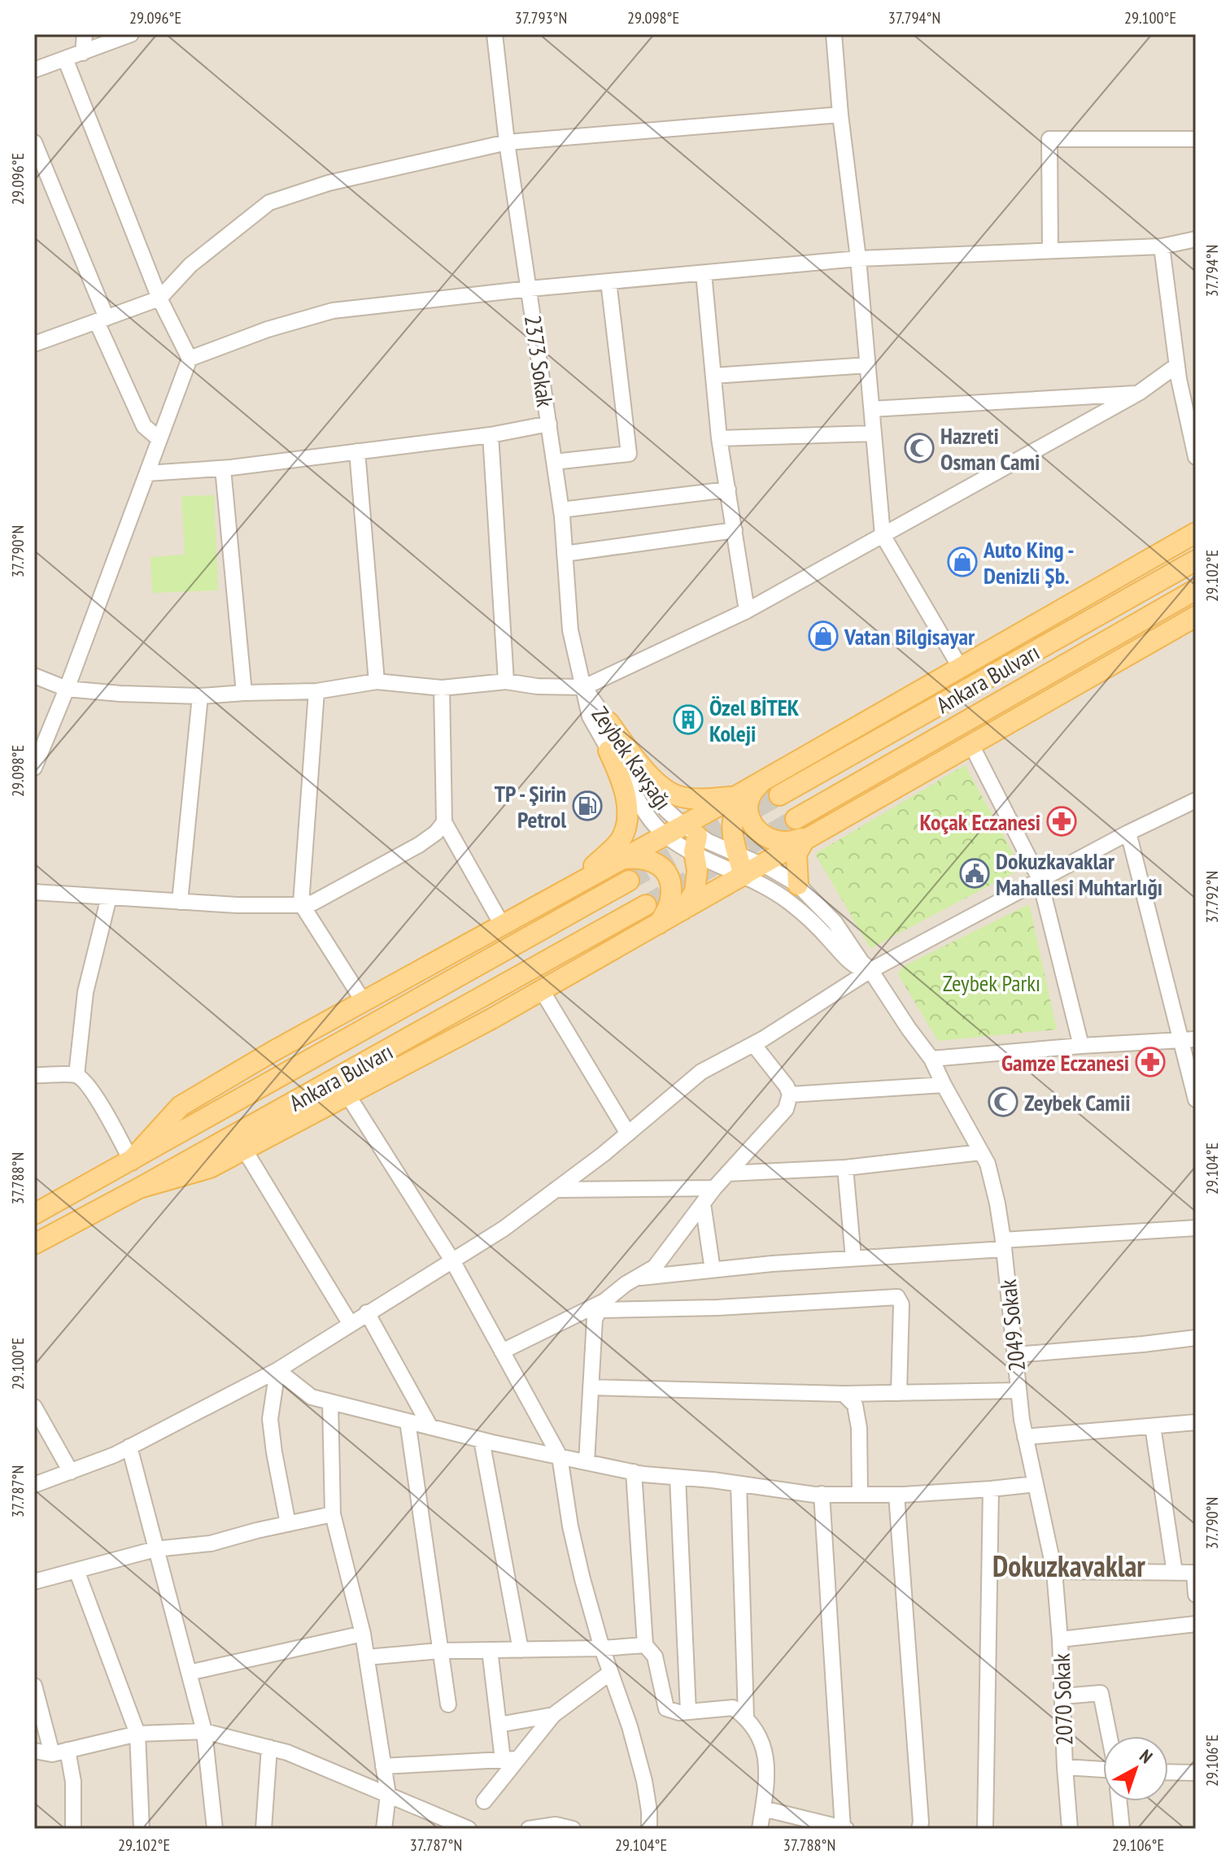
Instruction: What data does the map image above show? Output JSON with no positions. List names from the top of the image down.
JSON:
{
  "streets": {
    "main road": ["Ankara Bulvarı"],
    "street": [
      "2373 Sokak",
      "Zeybek Kavşağı",
      "2049 Sokak",
      "2070 Sokak"
    ]
  },
  "crossings": [
    ["2373 Sokak", "Zeybek Kavşağı"],
    ["2373 Sokak", "2049 Sokak"],
    ["Zeybek Kavşağı", "2049 Sokak"],
    ["2049 Sokak", "2070 Sokak"]
  ],
  "districts": ["Dokuzkavaklar"],
  "parks": ["Zeybek Parkı"],
  "places": {
    "mosque": ["Hazreti Osman Cami", "Zeybek Camii"],
    "shop": ["Auto King - Denizli Şb.", "Vatan Bilgisayar"],
    "building": ["Özel BİTEK Koleji"],
    "fuel station": ["TP - Şirin Petrol"],
    "pharmacy": ["Koçak Eczanesi", "Gamze Eczanesi"],
    "public building": ["Dokuzkavaklar Mahallesi Muhtarlığı"]
  },
  "north": "top right",
  "coordinates": [
    "29.096°E",
    "37.793°N",
    "29.098°E",
    "37.794°N",
    "29.100°E",
    "37.790°N",
    "29.102°E",
    "37.792°N",
    "29.104°E",
    "37.788°N",
    "37.787°N",
    "29.106°E"
  ]
}
